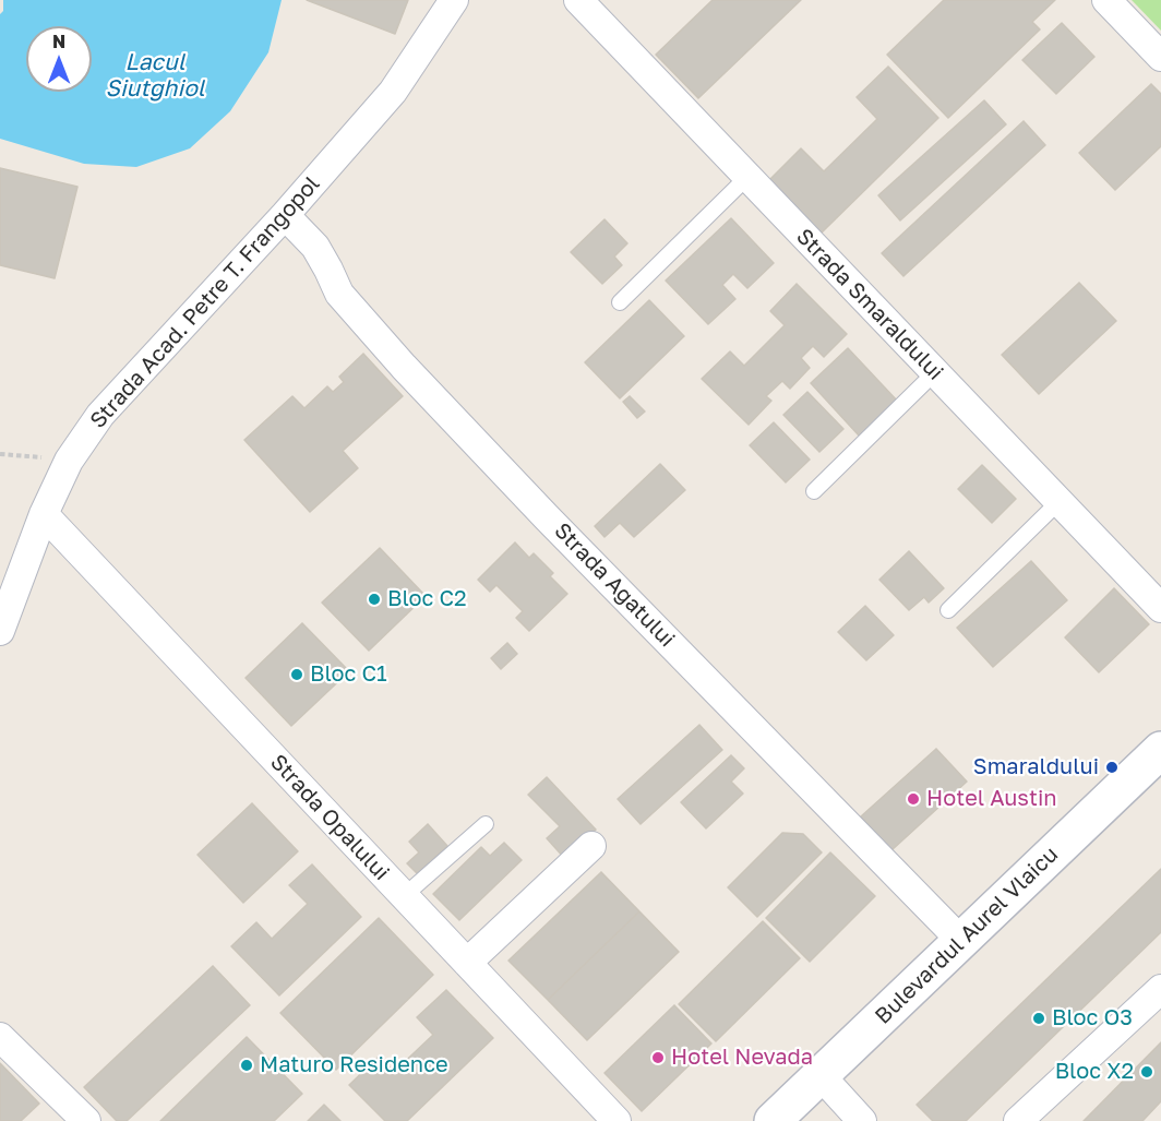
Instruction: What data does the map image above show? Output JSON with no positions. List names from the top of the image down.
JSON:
{
  "streets": {
    "main road": ["Bulevardul Aurel Vlaicu"],
    "street": [
      "Strada Acad. Petre T. Frangopol",
      "Strada Smaraldului",
      "Strada Agatului",
      "Strada Opalului"
    ]
  },
  "crossings": [
    ["Strada Acad. Petre T. Frangopol", "Strada Agatului"],
    ["Strada Acad. Petre T. Frangopol", "Strada Opalului"],
    ["Strada Agatului", "Bulevardul Aurel Vlaicu"]
  ],
  "water": ["Lacul Siutghiol"],
  "places": [
    "Bloc C2",
    "Bloc C1",
    "Smaraldului",
    "Hotel Austin",
    "Bloc O3",
    "Hotel Nevada",
    "Maturo Residence",
    "Bloc X2"
  ],
  "north": "top"
}
